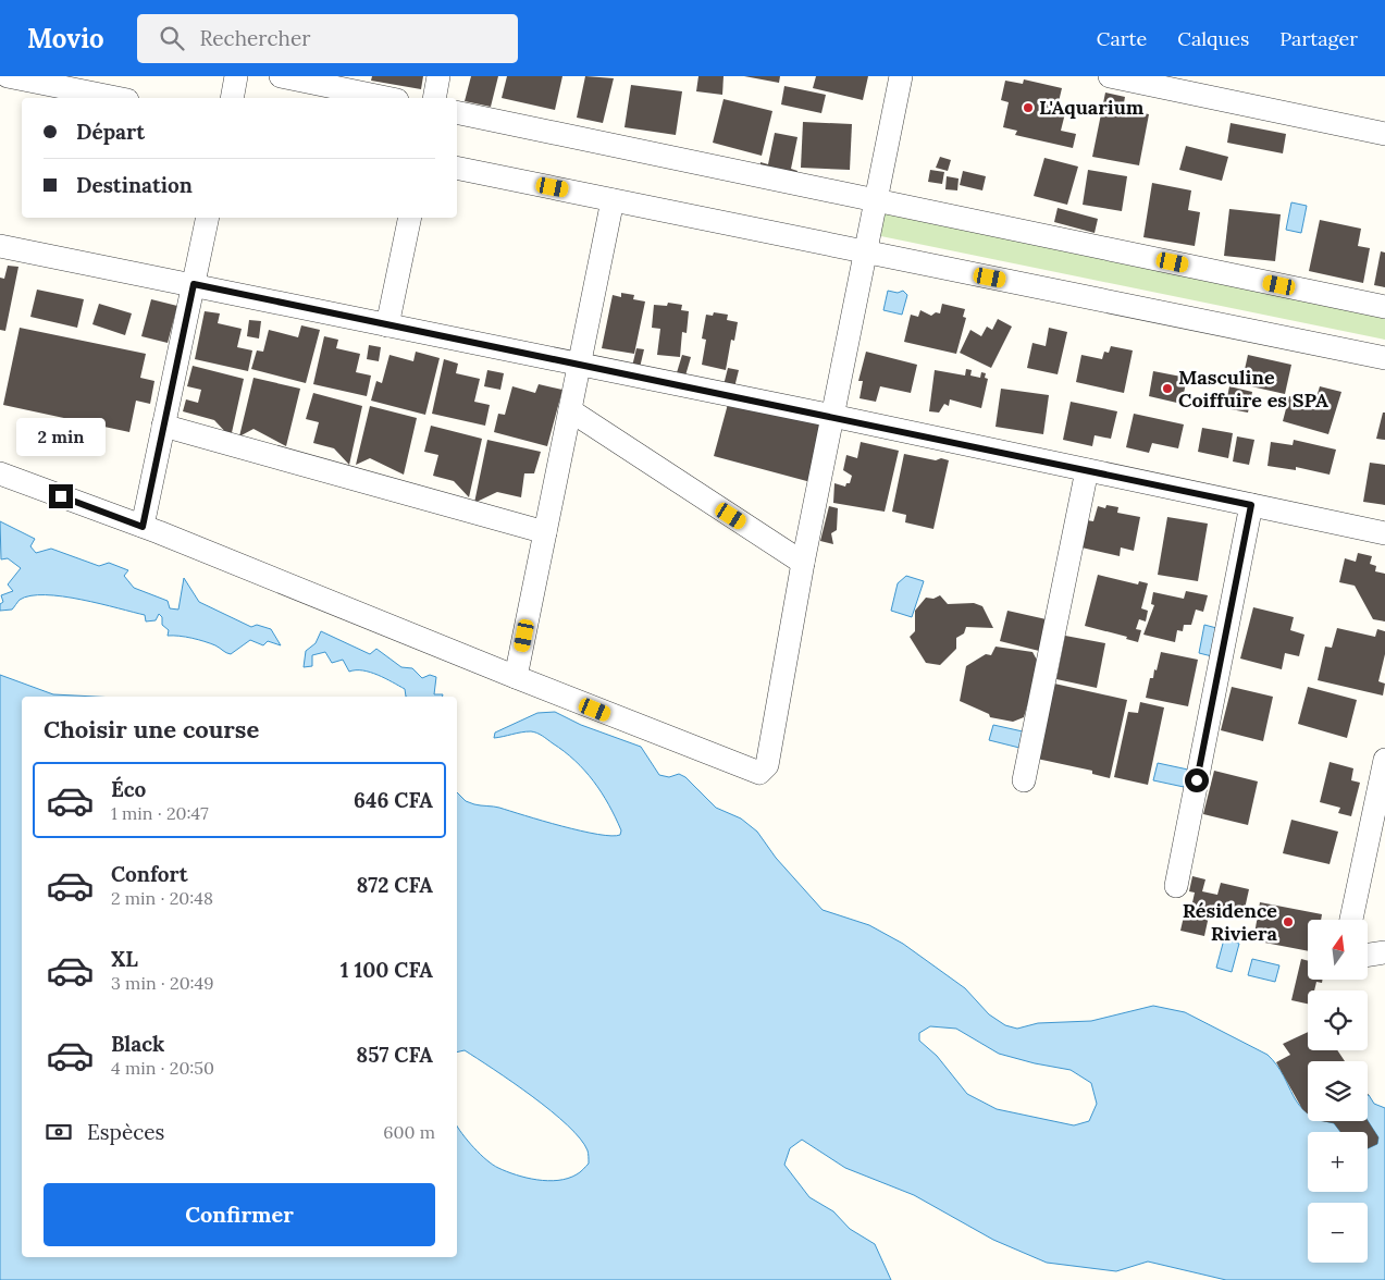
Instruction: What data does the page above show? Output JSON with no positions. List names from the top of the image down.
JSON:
{
  "places": ["L'Aquarium", "Masculine Coiffuire es SPA", "Résidence Riviera"],
  "north": "top",
  "page": {
    "header": "Movio",
    "search": "Rechercher",
    "nav": ["Carte", "Calques", "Partager"],
    "banner": ["Départ", "Destination"],
    "bubble": "2 min",
    "heading": "Choisir une course",
    "list": [
      {
        "name": "Éco",
        "note": "1 min · 20:47",
        "value": "646 CFA"
      },
      {
        "name": "Confort",
        "note": "2 min · 20:48",
        "value": "872 CFA"
      },
      {
        "name": "XL",
        "note": "3 min · 20:49",
        "value": "1 100 CFA"
      },
      {
        "name": "Black",
        "note": "4 min · 20:50",
        "value": "857 CFA"
      }
    ],
    "map_buttons": ["+", "−"],
    "pay": ["Espèces", "600 m"],
    "buttons": "Confirmer"
  }
}
